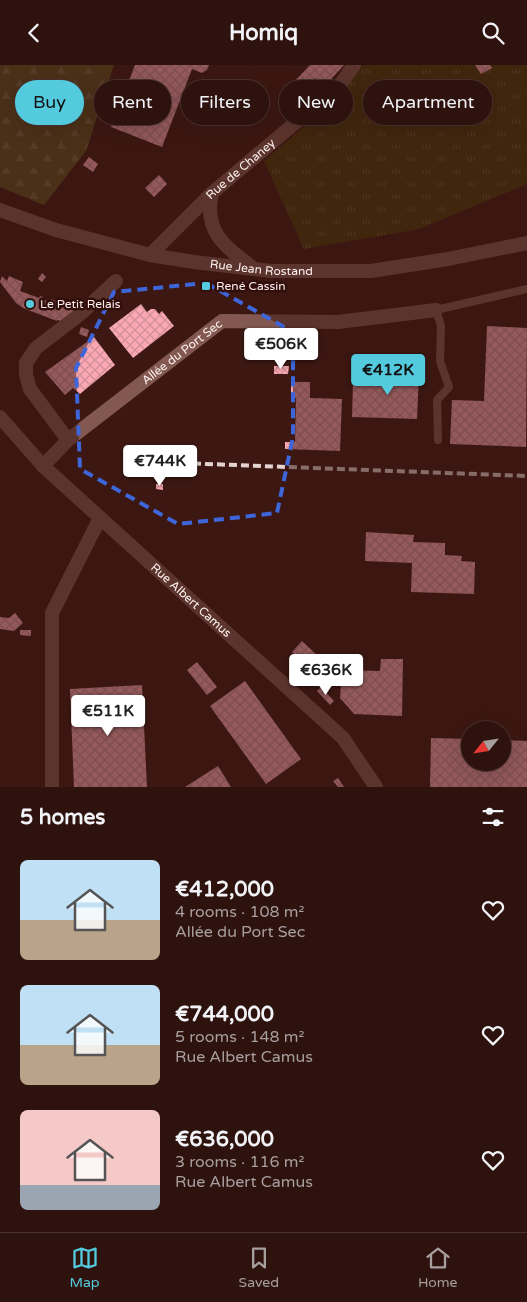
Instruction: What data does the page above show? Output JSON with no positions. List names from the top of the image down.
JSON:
{
  "streets": {
    "street": [
      "Rue de Chaney",
      "Rue Jean Rostand",
      "Allée du Port Sec",
      "Rue Albert Camus"
    ]
  },
  "crossings": [
    ["Rue de Chaney", "Rue Jean Rostand"],
    ["Allée du Port Sec", "Rue Albert Camus"]
  ],
  "places": {
    "transit": ["René Cassin"],
    "other": ["Le Petit Relais"]
  },
  "north": "bottom left",
  "page": {
    "header": "Homiq",
    "chip": [
      "Buy",
      "Rent",
      "Filters",
      "New",
      "Apartment"
    ],
    "price": [
      "€506K",
      "€412K",
      "€744K",
      "€636K",
      "€511K"
    ],
    "heading": "5 homes",
    "list": [
      {
        "name": "€412,000",
        "note": "4 rooms · 108 m² · Allée du Port Sec"
      },
      {
        "name": "€744,000",
        "note": "5 rooms · 148 m² · Rue Albert Camus"
      },
      {
        "name": "€636,000",
        "note": "3 rooms · 116 m² · Rue Albert Camus"
      }
    ],
    "tabs": ["Map", "Saved", "Home"]
  }
}
